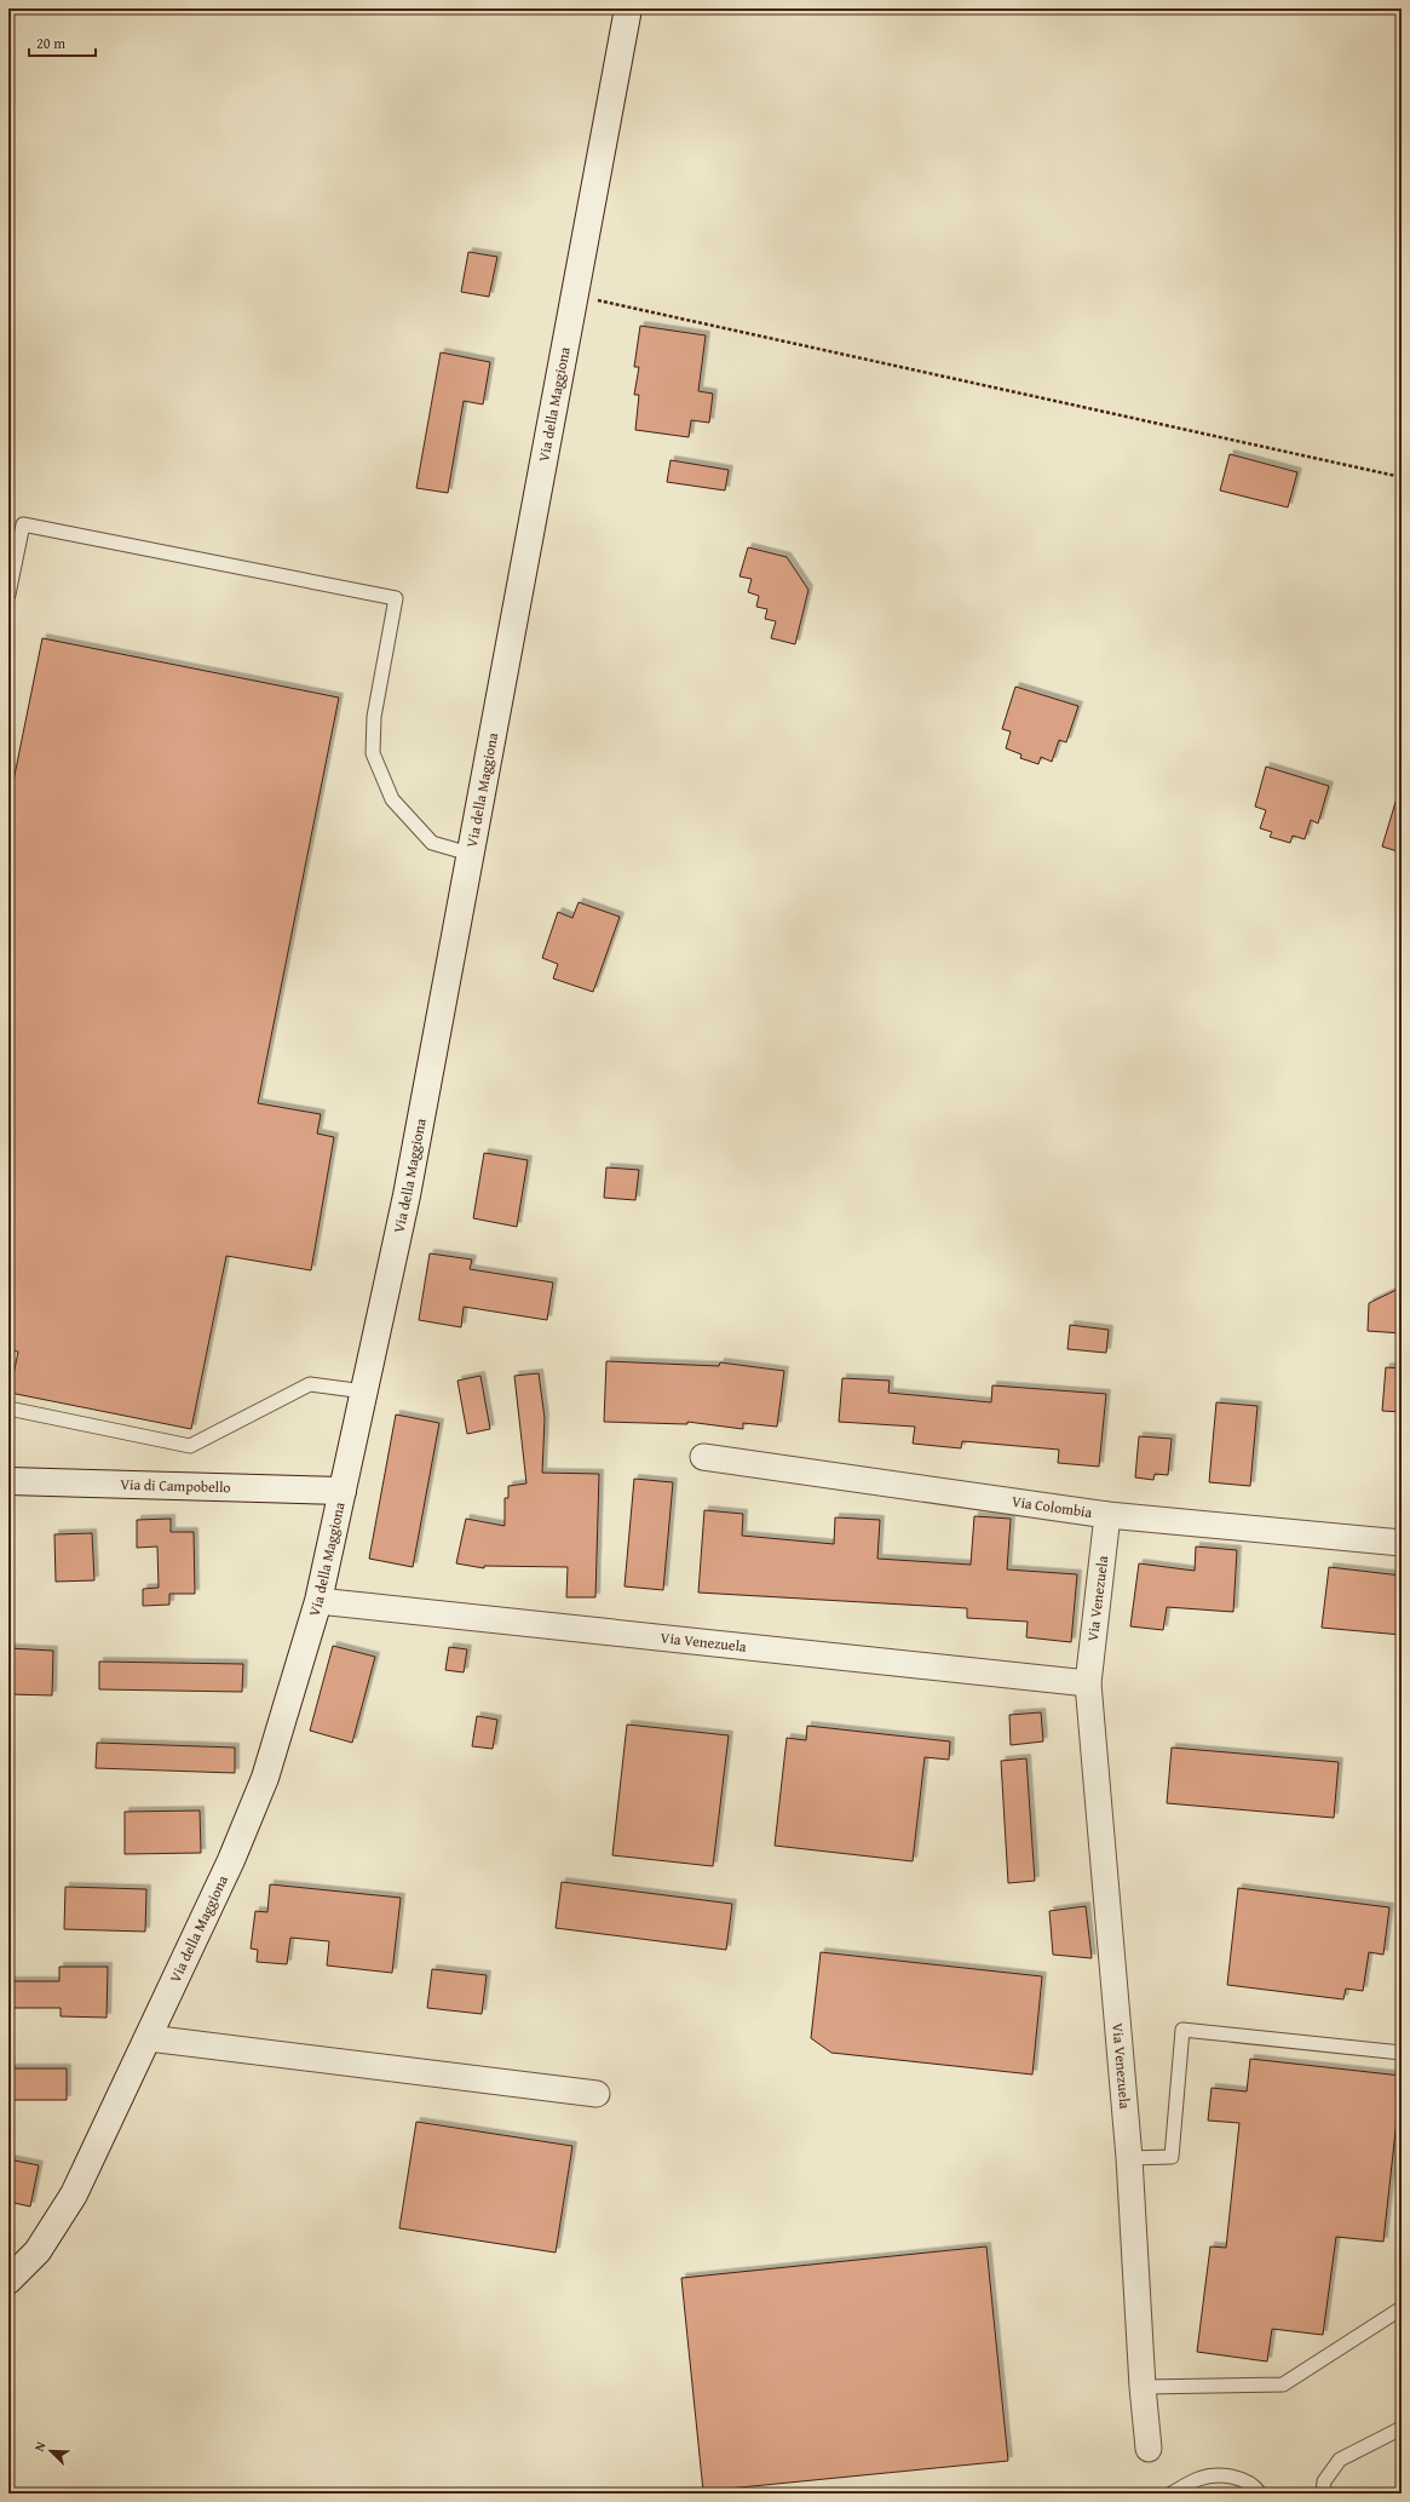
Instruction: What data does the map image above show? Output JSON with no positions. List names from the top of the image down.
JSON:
{
  "streets": {
    "street": [
      "Via della Maggiona",
      "Via di Campobello",
      "Via Colombia",
      "Via Venezuela"
    ]
  },
  "crossings": [
    ["Via della Maggiona", "Via di Campobello"],
    ["Via della Maggiona", "Via Venezuela"],
    ["Via Colombia", "Via Venezuela"]
  ],
  "scale_bar": "20 m",
  "north": "top left"
}
